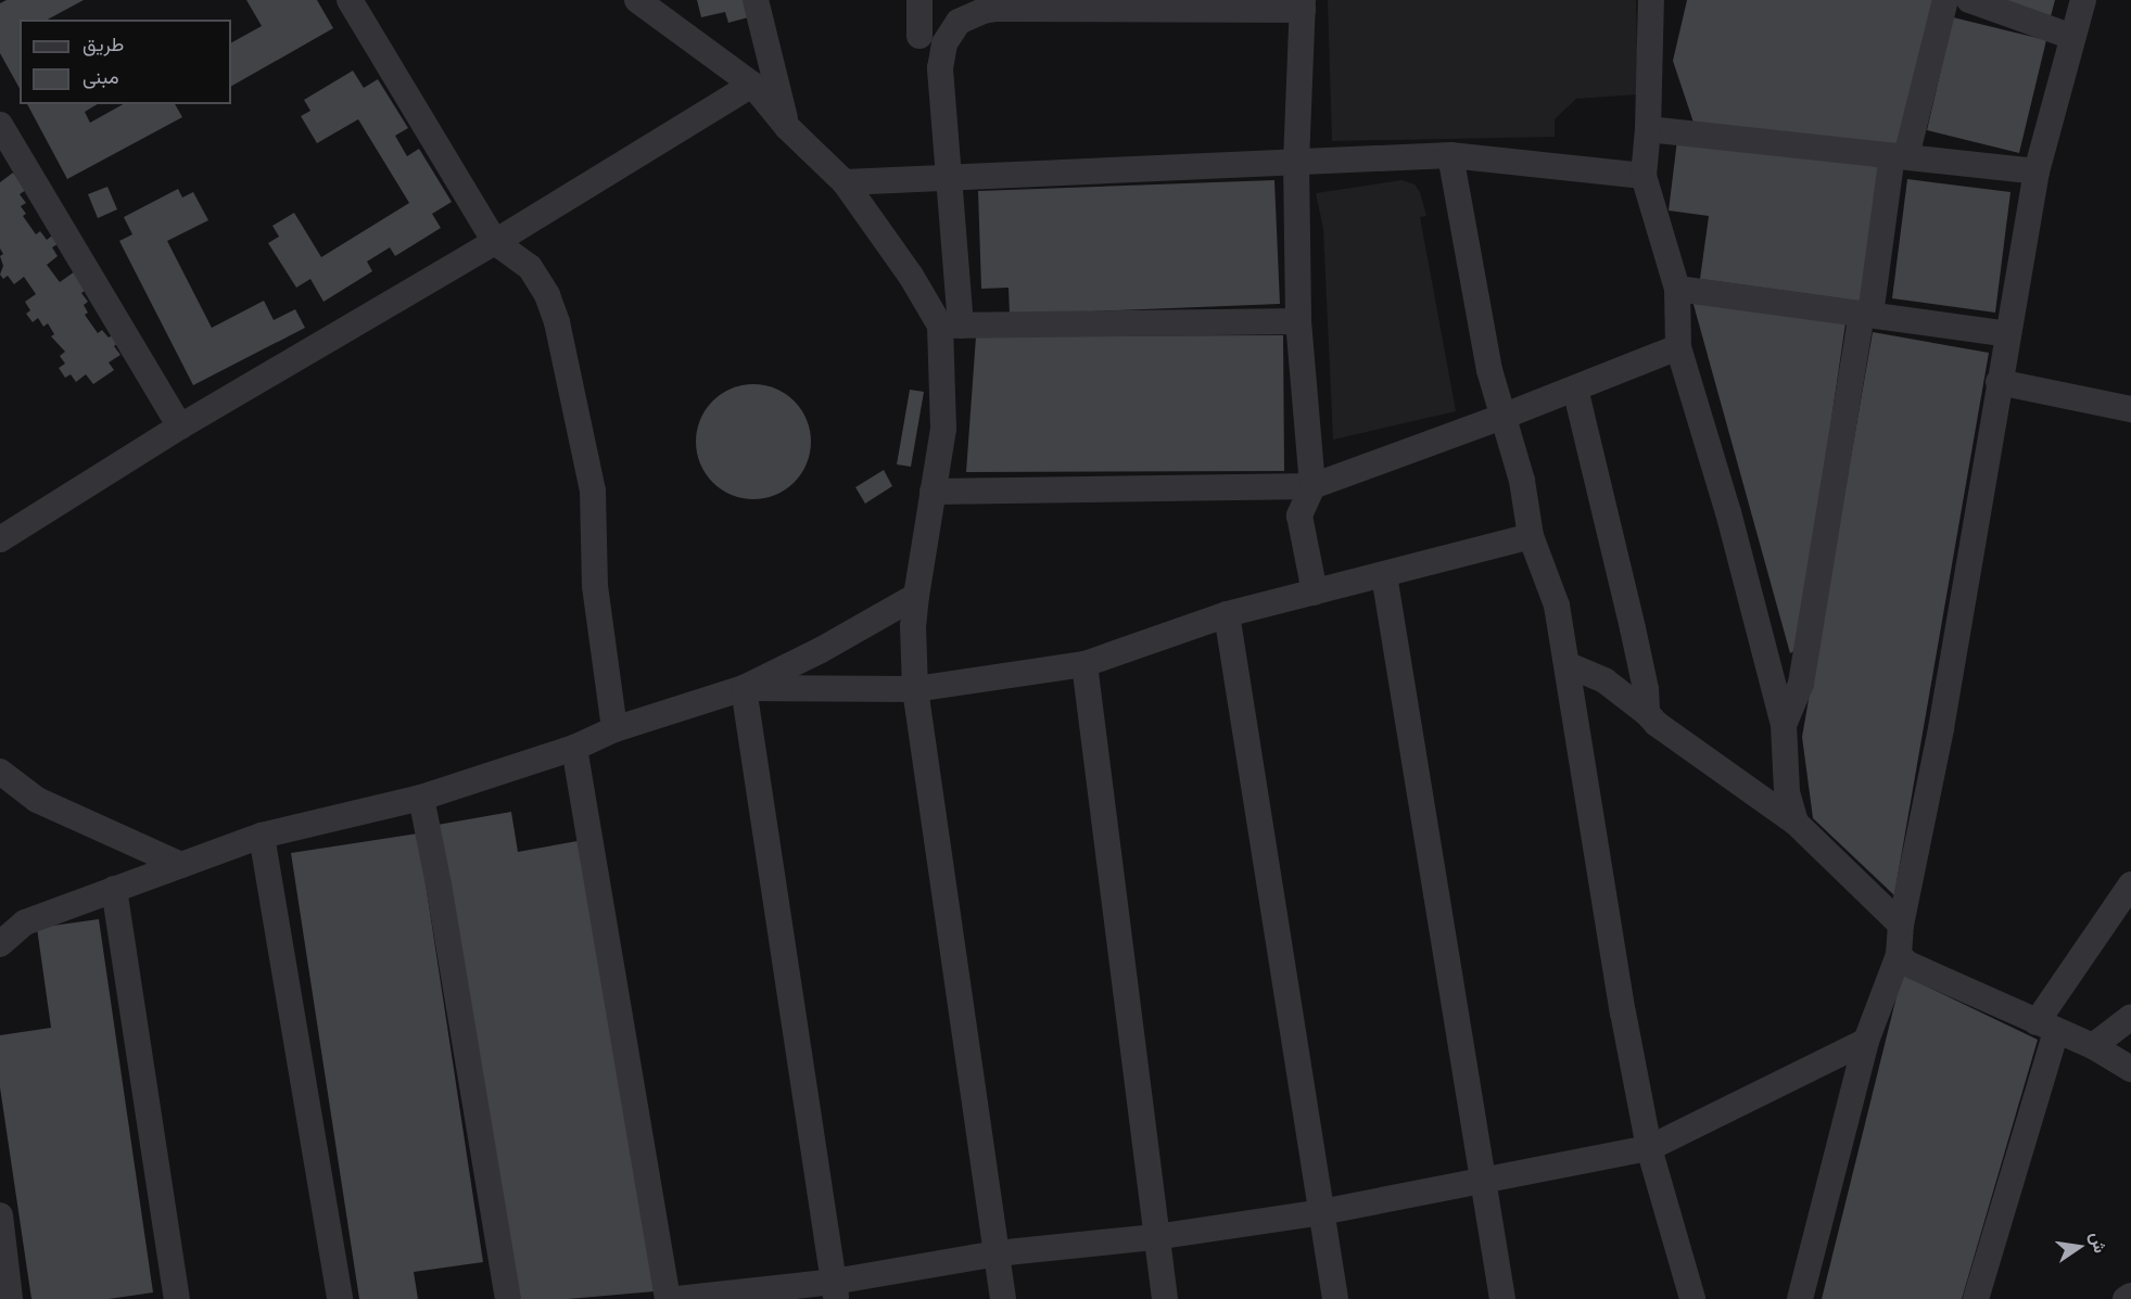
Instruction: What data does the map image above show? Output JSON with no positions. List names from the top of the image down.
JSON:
{
  "legend": ["طريق", "مبنى"],
  "north": "right"
}
